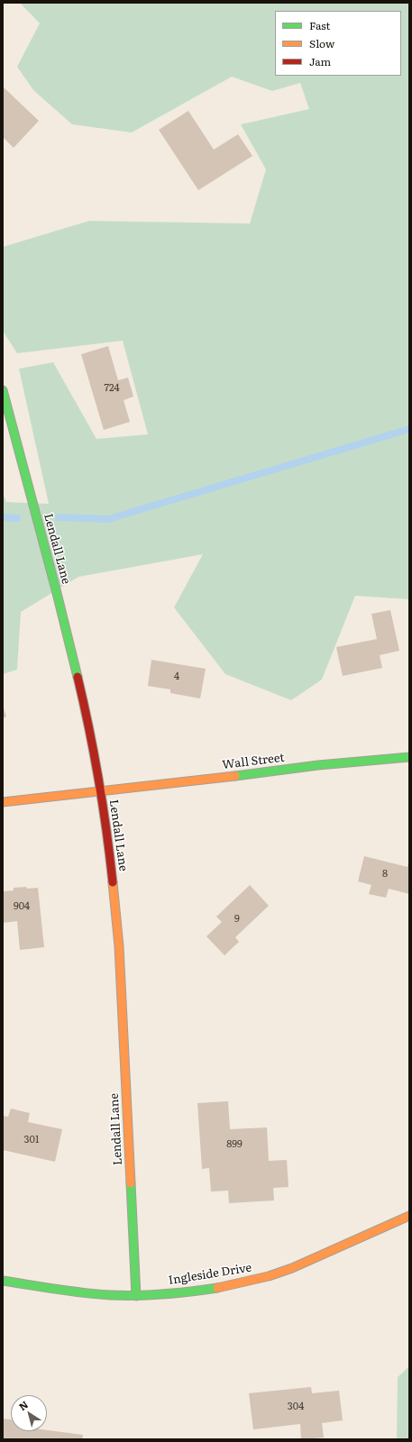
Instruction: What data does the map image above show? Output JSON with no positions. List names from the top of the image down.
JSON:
{
  "streets": {
    "street": ["Lendall Lane", "Wall Street", "Ingleside Drive"]
  },
  "crossings": [
    ["Lendall Lane", "Wall Street"],
    ["Lendall Lane", "Ingleside Drive"]
  ],
  "house_numbers": [
    "724",
    "4",
    "8",
    "904",
    "9",
    "301",
    "899",
    "304"
  ],
  "legend": ["Fast", "Slow", "Jam"],
  "north": "top left"
}
